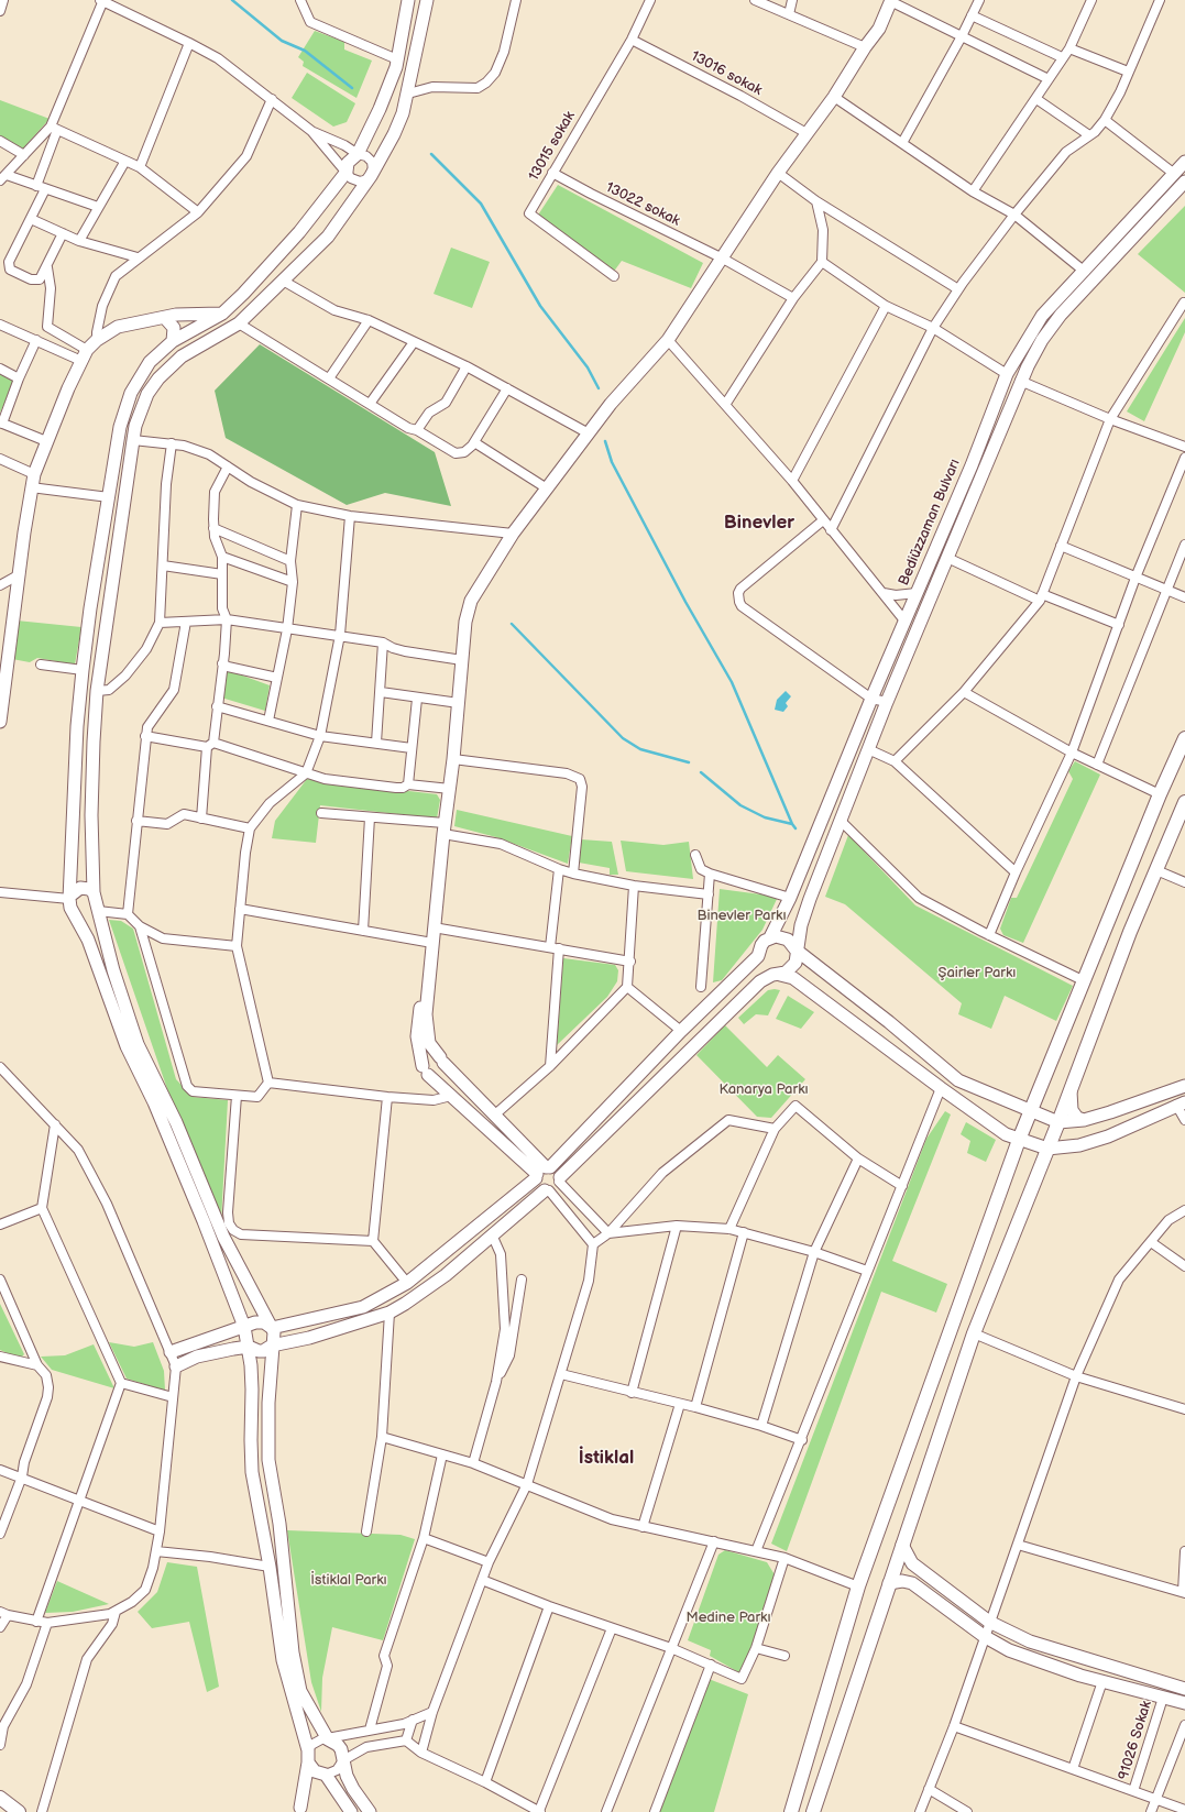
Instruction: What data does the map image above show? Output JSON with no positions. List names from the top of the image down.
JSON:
{
  "streets": {
    "street": [
      "13016 sokak",
      "13015 sokak",
      "13022 sokak",
      "Bediüzzaman Bulvarı",
      "91026 Sokak"
    ]
  },
  "crossings": [
    ["13016 sokak", "13015 sokak"],
    ["13015 sokak", "13022 sokak"]
  ],
  "districts": ["Binevler", "İstiklal"],
  "parks": [
    "Binevler Parkı",
    "Şairler Parkı",
    "Kanarya Parkı",
    "İstiklal Parkı",
    "Medine Parkı"
  ]
}
